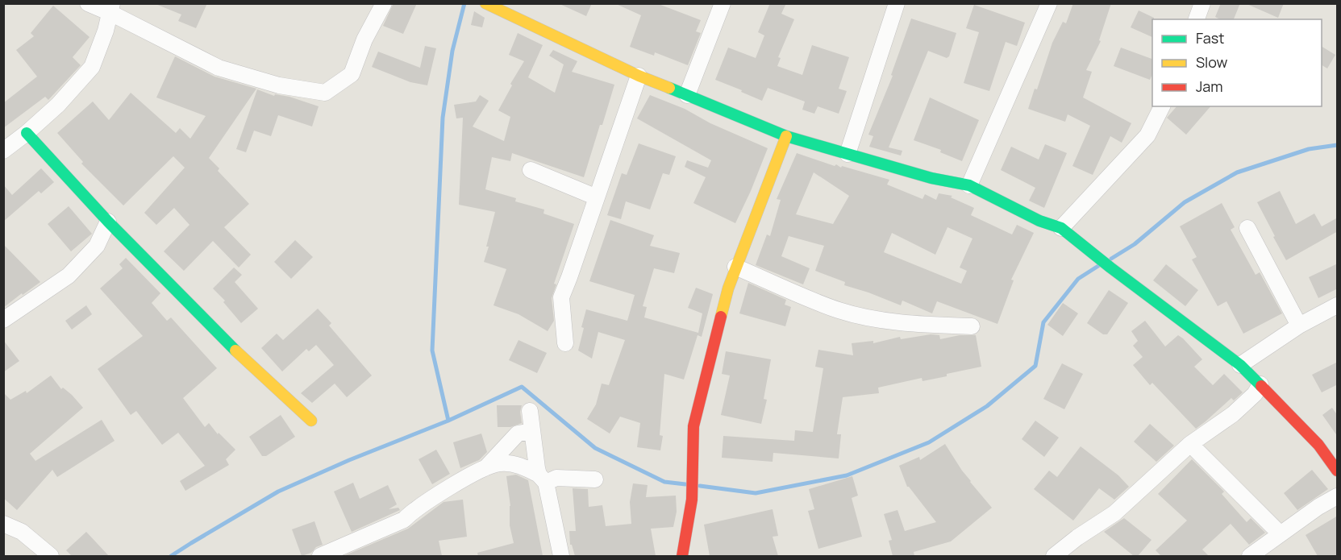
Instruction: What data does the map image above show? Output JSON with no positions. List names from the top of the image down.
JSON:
{
  "legend": ["Fast", "Slow", "Jam"]
}
